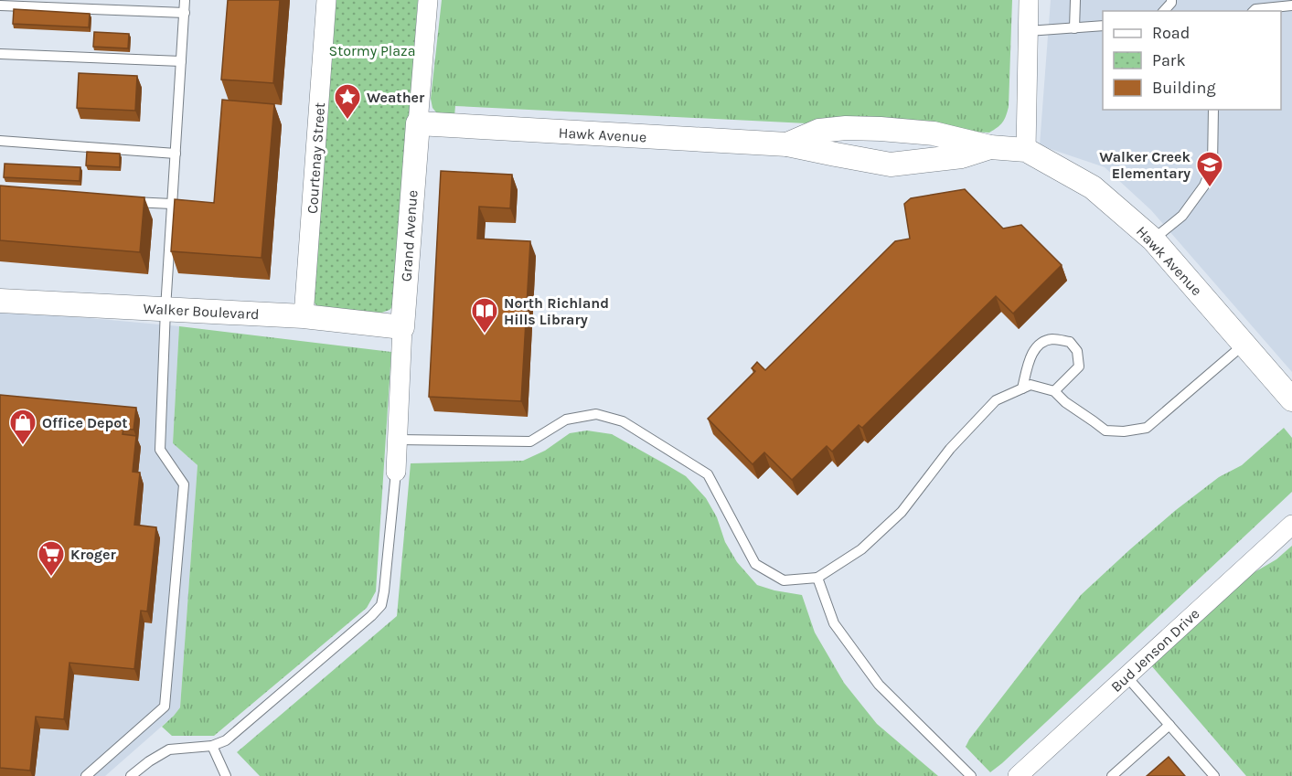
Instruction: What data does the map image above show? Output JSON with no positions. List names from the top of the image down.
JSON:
{
  "streets": {
    "street": [
      "Hawk Avenue",
      "Courtenay Street",
      "Grand Avenue",
      "Walker Boulevard",
      "Bud Jenson Drive"
    ]
  },
  "crossings": [
    ["Hawk Avenue", "Grand Avenue"],
    ["Courtenay Street", "Walker Boulevard"],
    ["Grand Avenue", "Walker Boulevard"]
  ],
  "parks": ["Stormy Plaza"],
  "places": {
    "place": ["Weather"],
    "school or university": ["Walker Creek Elementary"],
    "library": ["North Richland Hills Library"],
    "shop": ["Office Depot"],
    "supermarket": ["Kroger"]
  },
  "legend": ["Road", "Park", "Building"]
}
